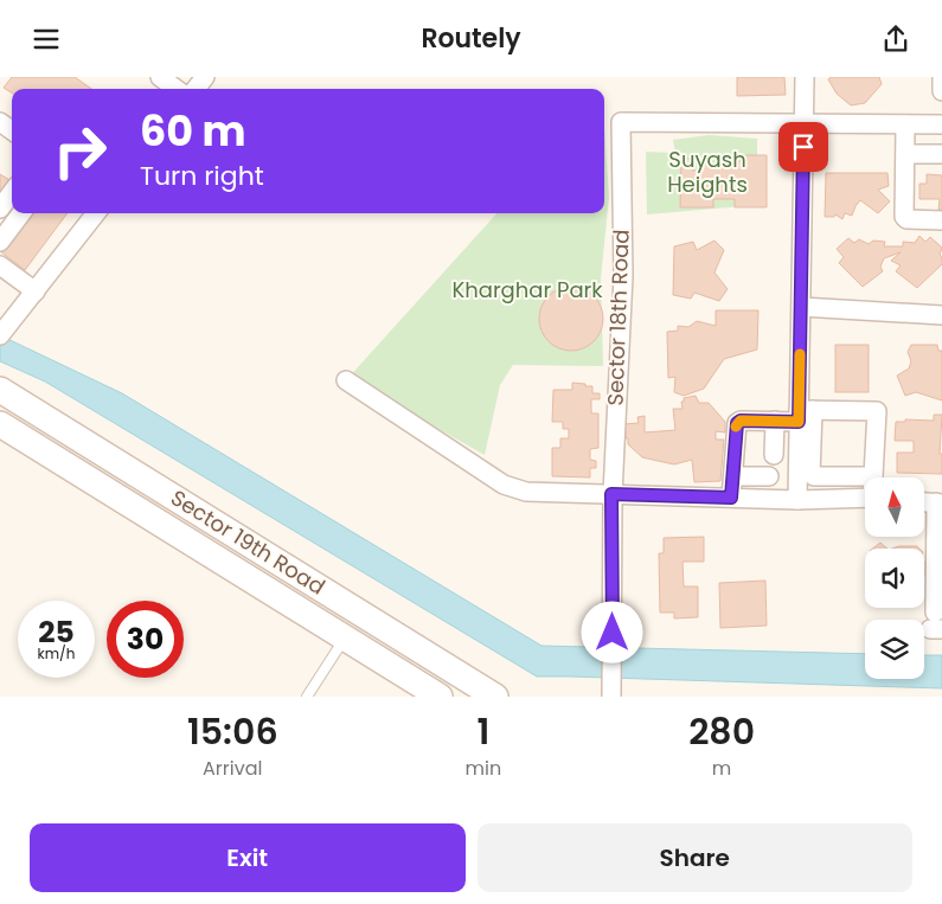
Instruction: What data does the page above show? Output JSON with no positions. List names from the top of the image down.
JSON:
{
  "streets": {
    "main road": ["Sector 19th Road"],
    "street": ["Sector 18th Road"]
  },
  "parks": ["Suyash Heights", "Kharghar Park"],
  "north": "top",
  "page": {
    "header": "Routely",
    "turn": ["60 m", "Turn right"],
    "speed": "25 km/h",
    "limit": "30",
    "eta": [
      "15:06",
      "Arrival",
      "1",
      "min",
      "280",
      "m"
    ],
    "buttons": ["Exit", "Share"]
  }
}
